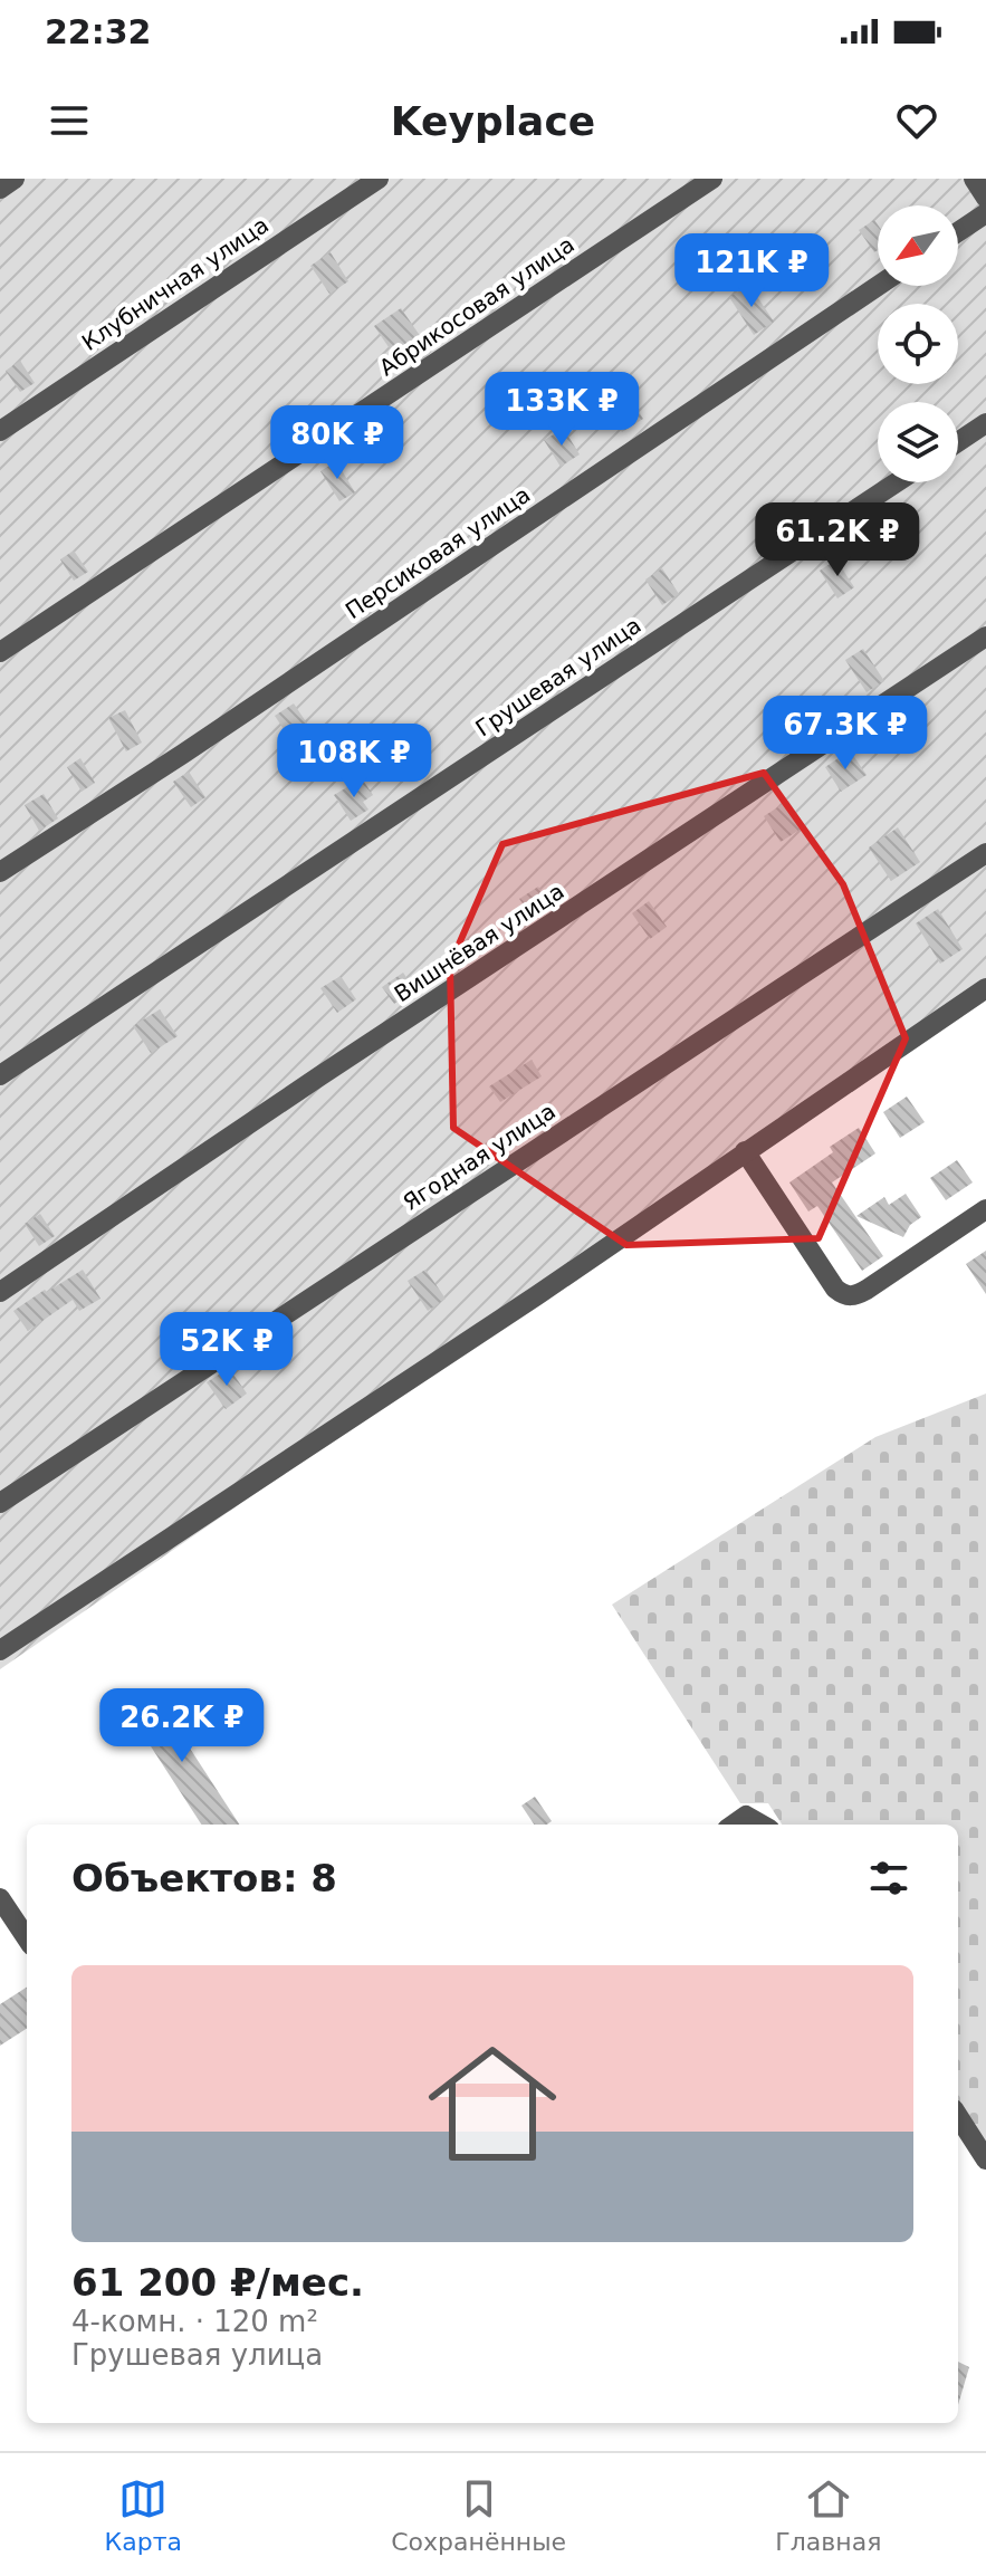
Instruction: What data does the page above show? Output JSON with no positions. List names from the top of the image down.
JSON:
{
  "streets": {
    "street": [
      "Клубничная улица",
      "Абрикосовая улица",
      "Персиковая улица",
      "Грушевая улица",
      "Вишнёвая улица",
      "Ягодная улица"
    ]
  },
  "north": "bottom left",
  "page": {
    "status": "22:32",
    "header": "Keyplace",
    "price": [
      "121K ₽",
      "133K ₽",
      "80K ₽",
      "61.2K ₽",
      "67.3K ₽",
      "108K ₽",
      "52K ₽",
      "26.2K ₽"
    ],
    "heading": "Объектов: 8",
    "list": [
      {
        "name": "61 200 ₽/мес.",
        "note": "4-комн. · 120 m² · Грушевая улица"
      }
    ],
    "tabs": ["Карта", "Сохранённые", "Главная"]
  }
}
